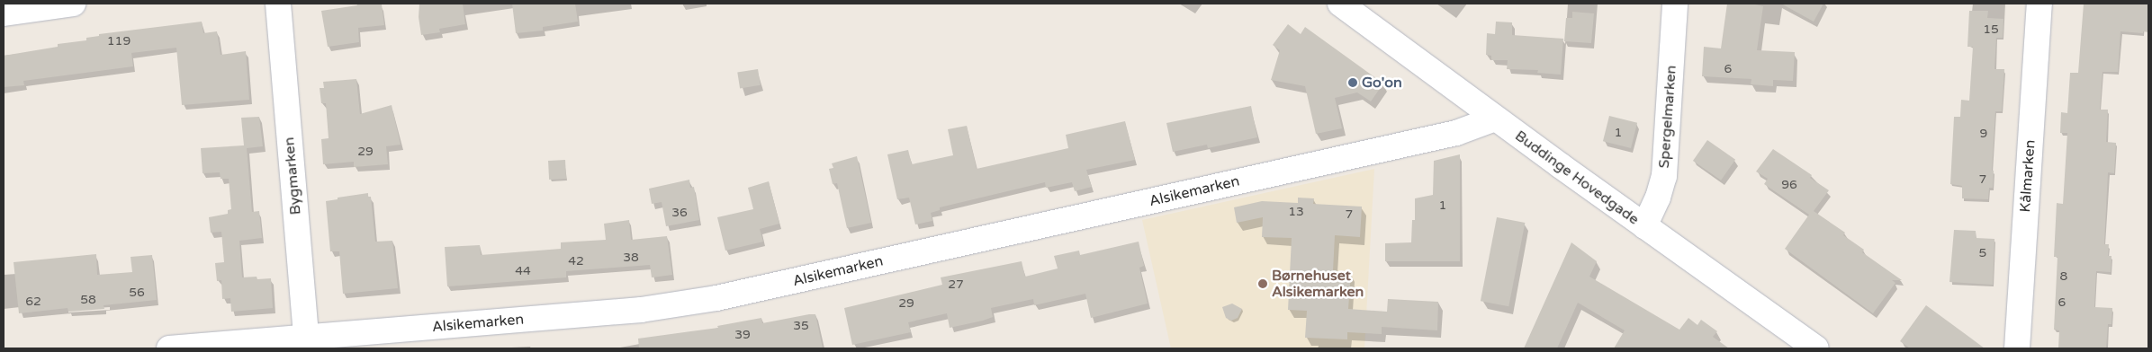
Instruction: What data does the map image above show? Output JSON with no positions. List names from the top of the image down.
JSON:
{
  "streets": {
    "street": [
      "Spergelmarken",
      "Bygmarken",
      "Kålmarken",
      "Buddinge Hovedgade",
      "Alsikemarken"
    ]
  },
  "crossings": [
    ["Spergelmarken", "Buddinge Hovedgade"],
    ["Bygmarken", "Alsikemarken"],
    ["Buddinge Hovedgade", "Alsikemarken"]
  ],
  "places": ["Go'on", "Børnehuset Alsikemarken"],
  "house_numbers": [
    "15",
    "119",
    "6",
    "1",
    "9",
    "29",
    "7",
    "96",
    "1",
    "13",
    "36",
    "7",
    "5",
    "38",
    "42",
    "44",
    "8",
    "27",
    "56",
    "58",
    "62",
    "6",
    "29",
    "35",
    "39"
  ]
}
